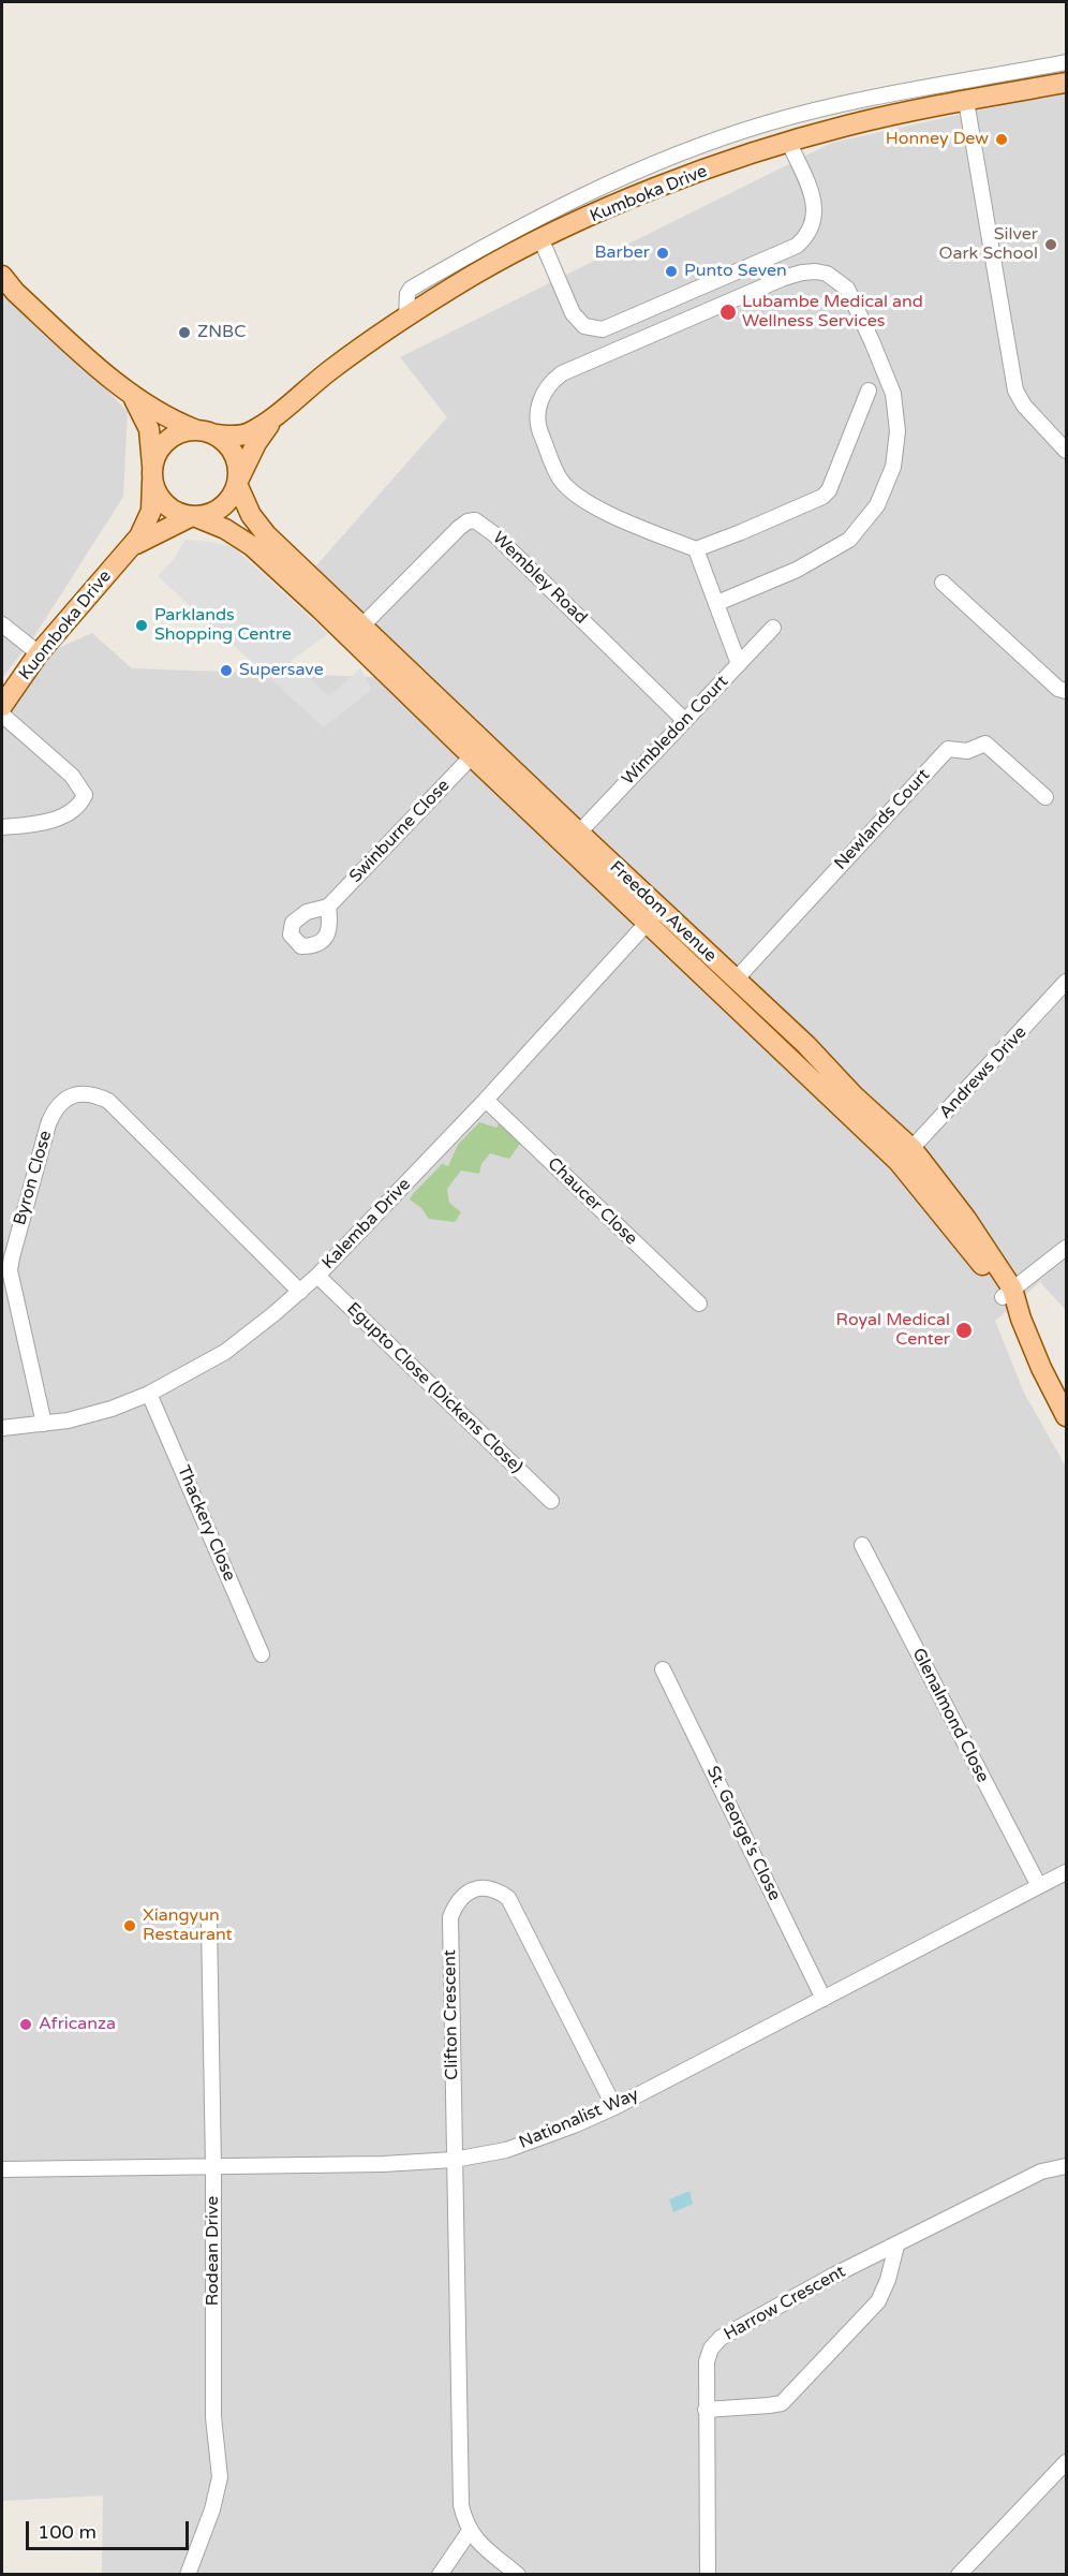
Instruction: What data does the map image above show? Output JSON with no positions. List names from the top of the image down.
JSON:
{
  "streets": {
    "main road": ["Kumboka Drive", "Kuomboka Drive", "Freedom Avenue"],
    "street": [
      "Wembley Road",
      "Wimbledon Court",
      "Newlands Court",
      "Swinburne Close",
      "Andrews Drive",
      "Byron Close",
      "Chaucer Close",
      "Kalemba Drive",
      "Egupto Close (Dickens Close)",
      "Thackery Close",
      "Glenalmond Close",
      "St. George's Close",
      "Clifton Crescent",
      "Nationalist Way",
      "Rodean Drive",
      "Harrow Crescent"
    ]
  },
  "crossings": [
    ["Wembley Road", "Wimbledon Court"],
    ["Wembley Road", "Freedom Avenue"],
    ["Wimbledon Court", "Freedom Avenue"],
    ["Newlands Court", "Freedom Avenue"],
    ["Swinburne Close", "Freedom Avenue"],
    ["Freedom Avenue", "Andrews Drive"],
    ["Freedom Avenue", "Kalemba Drive"],
    ["Byron Close", "Kalemba Drive"],
    ["Chaucer Close", "Kalemba Drive"],
    ["Kalemba Drive", "Egupto Close (Dickens Close)"],
    ["Kalemba Drive", "Thackery Close"],
    ["Glenalmond Close", "Nationalist Way"],
    ["St. George's Close", "Nationalist Way"],
    ["Clifton Crescent", "Nationalist Way"],
    ["Nationalist Way", "Rodean Drive"]
  ],
  "places": [
    "Honney Dew",
    "Silver Oark School",
    "Barber",
    "Punto Seven",
    "Lubambe Medical and Wellness Services",
    "ZNBC",
    "Parklands Shopping Centre",
    "Supersave",
    "Royal Medical Center",
    "Xiangyun Restaurant",
    "Africanza"
  ],
  "scale_bar": "100 m"
}
